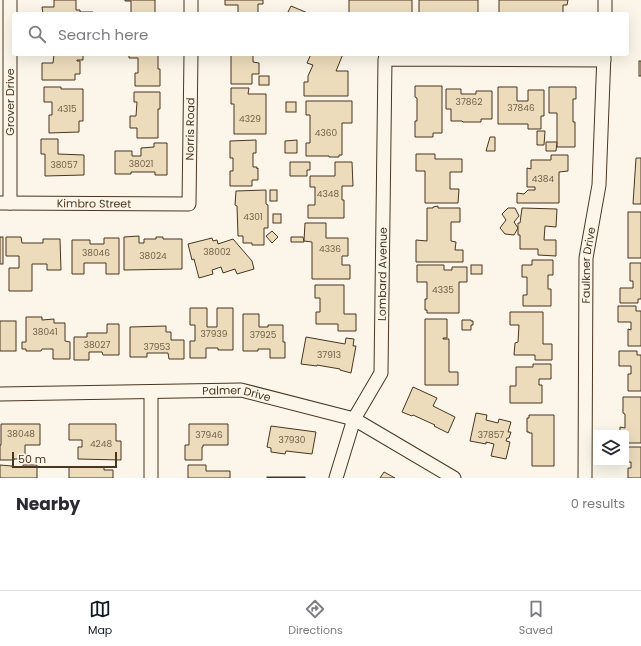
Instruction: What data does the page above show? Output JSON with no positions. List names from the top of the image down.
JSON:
{
  "streets": {
    "street": [
      "Grover Drive",
      "Norris Road",
      "Kimbro Street",
      "Faulkner Drive",
      "Lombard Avenue",
      "Palmer Drive"
    ]
  },
  "crossings": [
    ["Grover Drive", "Kimbro Street"],
    ["Norris Road", "Kimbro Street"],
    ["Faulkner Drive", "Lombard Avenue"],
    ["Lombard Avenue", "Palmer Drive"]
  ],
  "house_numbers": [
    "37862",
    "37846",
    "4315",
    "4329",
    "4360",
    "38021",
    "38057",
    "4384",
    "4348",
    "4301",
    "4336",
    "38002",
    "38046",
    "38024",
    "4335",
    "38041",
    "37939",
    "37925",
    "38027",
    "37953",
    "37913",
    "38048",
    "37946",
    "37857",
    "37930",
    "4248"
  ],
  "scale_bar": "50 m",
  "page": {
    "search": "Search here",
    "scale": "50 m",
    "heading": ["Nearby", "0 results"],
    "nav": ["Map", "Directions", "Saved"]
  }
}
